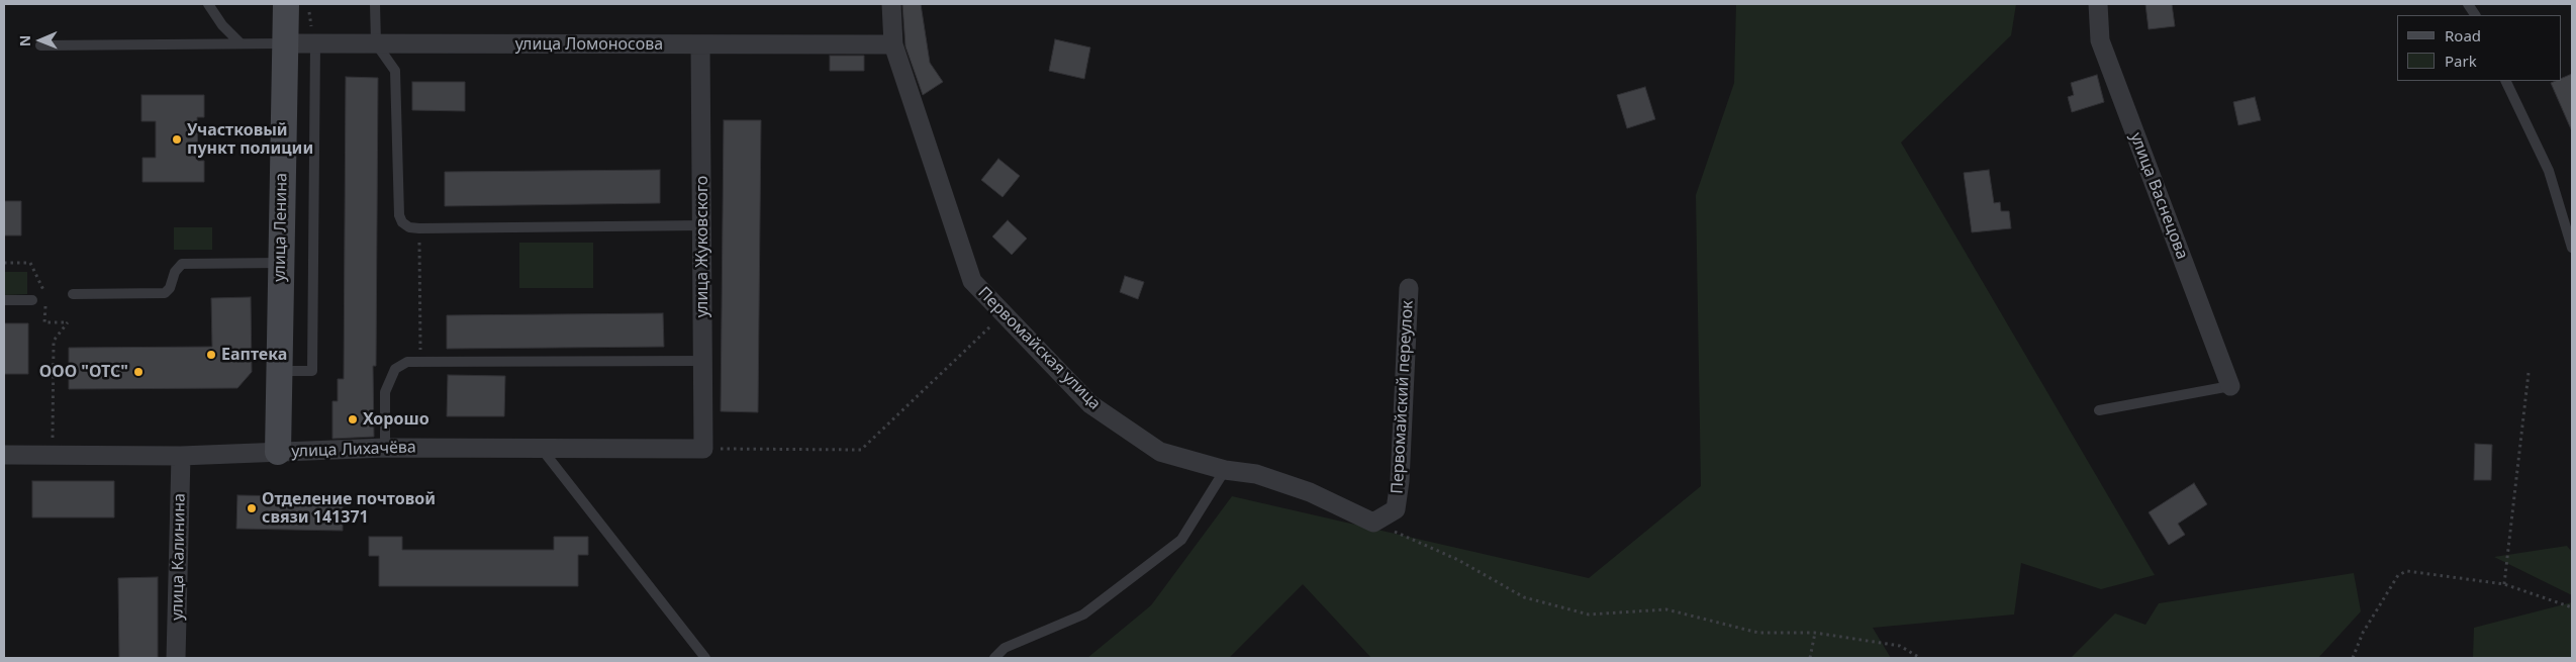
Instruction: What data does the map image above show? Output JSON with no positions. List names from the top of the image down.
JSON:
{
  "streets": {
    "street": [
      "улица Ломоносова",
      "улица Васнецова",
      "улица Ленина",
      "улица Жуковского",
      "Первомайская улица",
      "Первомайский переулок",
      "улица Лихачёва",
      "улица Калинина"
    ]
  },
  "crossings": [
    ["улица Ломоносова", "улица Ленина"],
    ["улица Ломоносова", "улица Жуковского"],
    ["улица Ломоносова", "Первомайская улица"],
    ["улица Ленина", "улица Лихачёва"],
    ["улица Жуковского", "улица Лихачёва"],
    ["Первомайская улица", "Первомайский переулок"],
    ["улица Лихачёва", "улица Калинина"]
  ],
  "places": [
    "Участковый пункт полиции",
    "Еаптека",
    "ООО \"ОТС\"",
    "Хорошо",
    "Отделение почтовой связи 141371"
  ],
  "legend": ["Road", "Park"],
  "north": "left"
}
